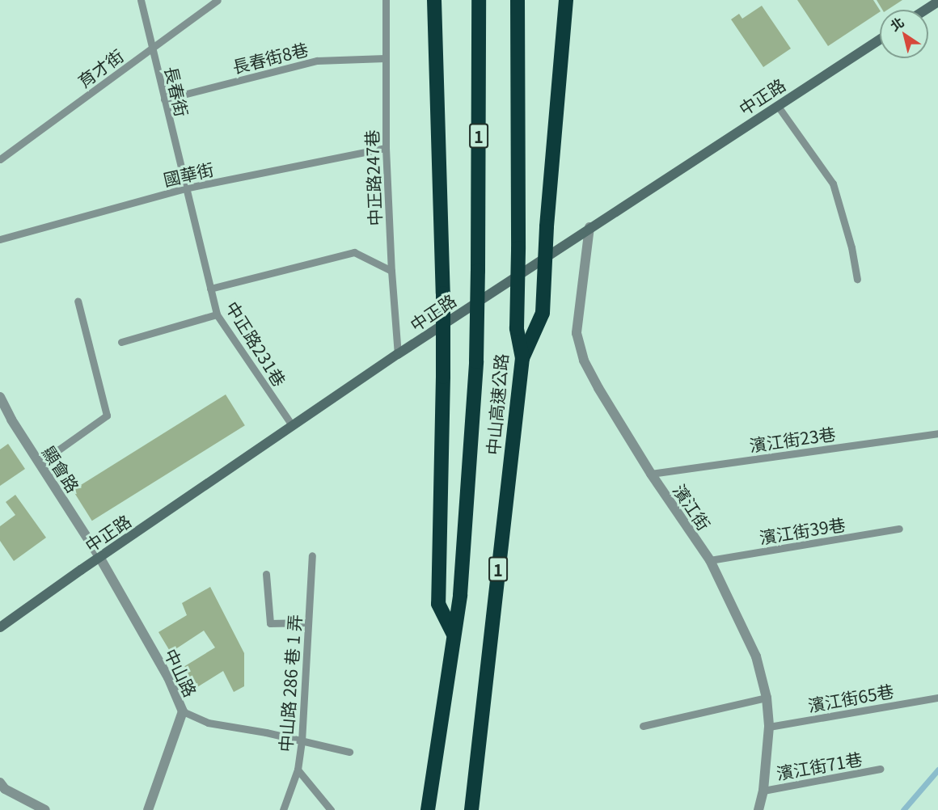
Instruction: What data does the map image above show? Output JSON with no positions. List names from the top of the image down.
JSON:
{
  "streets": {
    "highway": ["1", "中山高速公路"],
    "main road": ["中正路"],
    "street": ["顯會路", "濱江街", "中山路"],
    "lane": [
      "長春街8巷",
      "育才街",
      "長春街",
      "國華街",
      "中正路247巷",
      "中正路231巷",
      "濱江街23巷",
      "濱江街39巷",
      "中山路 286 巷 1 弄",
      "濱江街65巷",
      "濱江街71巷"
    ]
  },
  "crossings": [
    ["長春街8巷", "長春街"],
    ["長春街8巷", "中正路247巷"],
    ["育才街", "長春街"],
    ["長春街", "國華街"],
    ["長春街", "中正路231巷"],
    ["中正路", "中正路247巷"],
    ["中正路", "中正路231巷"],
    ["中正路", "顯會路"],
    ["中正路", "濱江街"],
    ["中正路", "中山路"],
    ["國華街", "中正路247巷"],
    ["國華街", "中正路231巷"],
    ["濱江街23巷", "濱江街"],
    ["顯會路", "中山路"],
    ["濱江街", "濱江街39巷"],
    ["濱江街", "濱江街65巷"],
    ["濱江街", "濱江街71巷"]
  ],
  "north": "top left"
}
